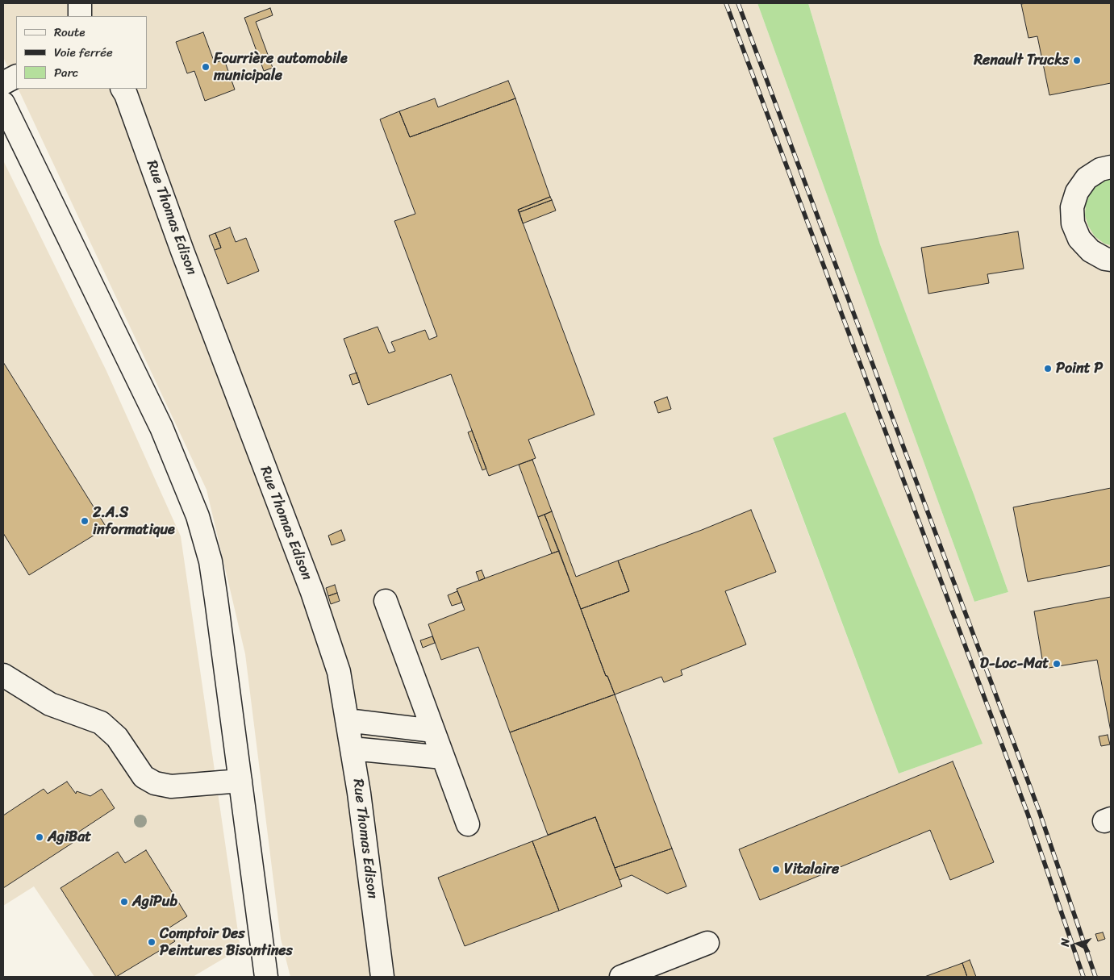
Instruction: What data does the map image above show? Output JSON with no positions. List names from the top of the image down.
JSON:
{
  "streets": {
    "street": ["Rue Thomas Edison"]
  },
  "places": [
    "Renault Trucks",
    "Fourrière automobile municipale",
    "Point P",
    "2.A.S informatique",
    "D-Loc-Mat",
    "AgiBat",
    "Vitalaire",
    "AgiPub",
    "Comptoir Des Peintures Bisontines"
  ],
  "legend": ["Route", "Voie ferrée", "Parc"],
  "north": "left"
}
